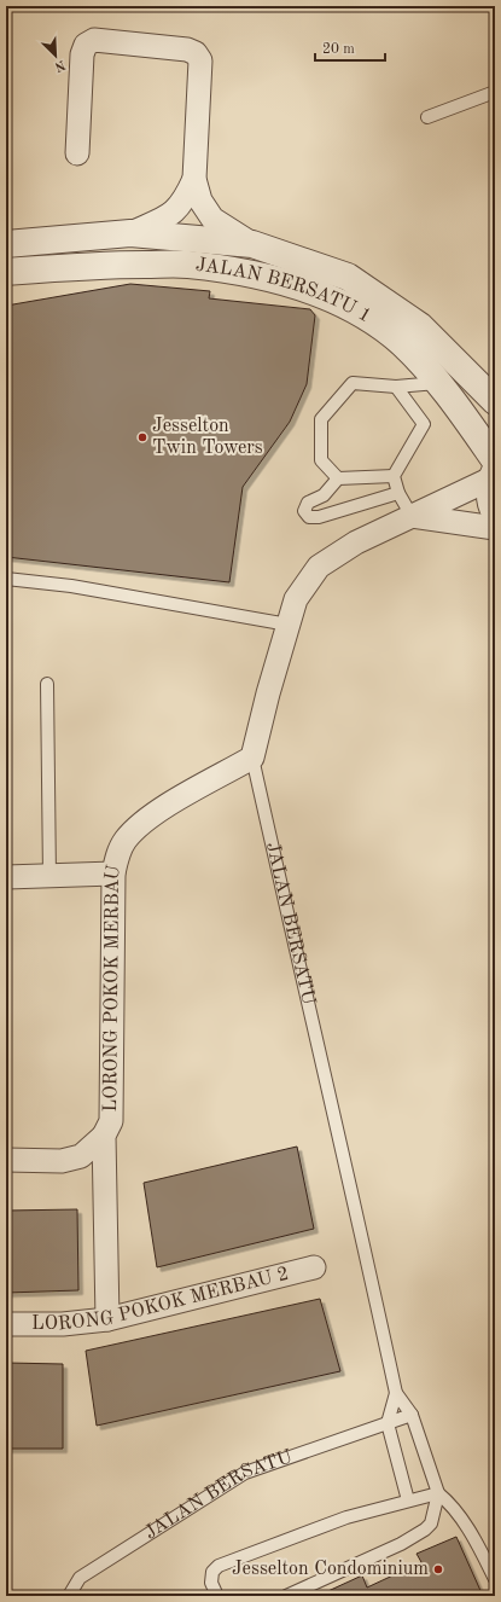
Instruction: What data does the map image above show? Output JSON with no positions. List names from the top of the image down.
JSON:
{
  "streets": {
    "street": [
      "JALAN BERSATU 1",
      "JALAN BERSATU",
      "LORONG POKOK MERBAU",
      "LORONG POKOK MERBAU 2"
    ]
  },
  "crossings": [
    ["JALAN BERSATU 1", "JALAN BERSATU"],
    ["JALAN BERSATU", "LORONG POKOK MERBAU"],
    ["LORONG POKOK MERBAU", "LORONG POKOK MERBAU 2"]
  ],
  "places": ["Jesselton Twin Towers", "Jesselton Condominium"],
  "scale_bar": "20 m",
  "north": "bottom right"
}
